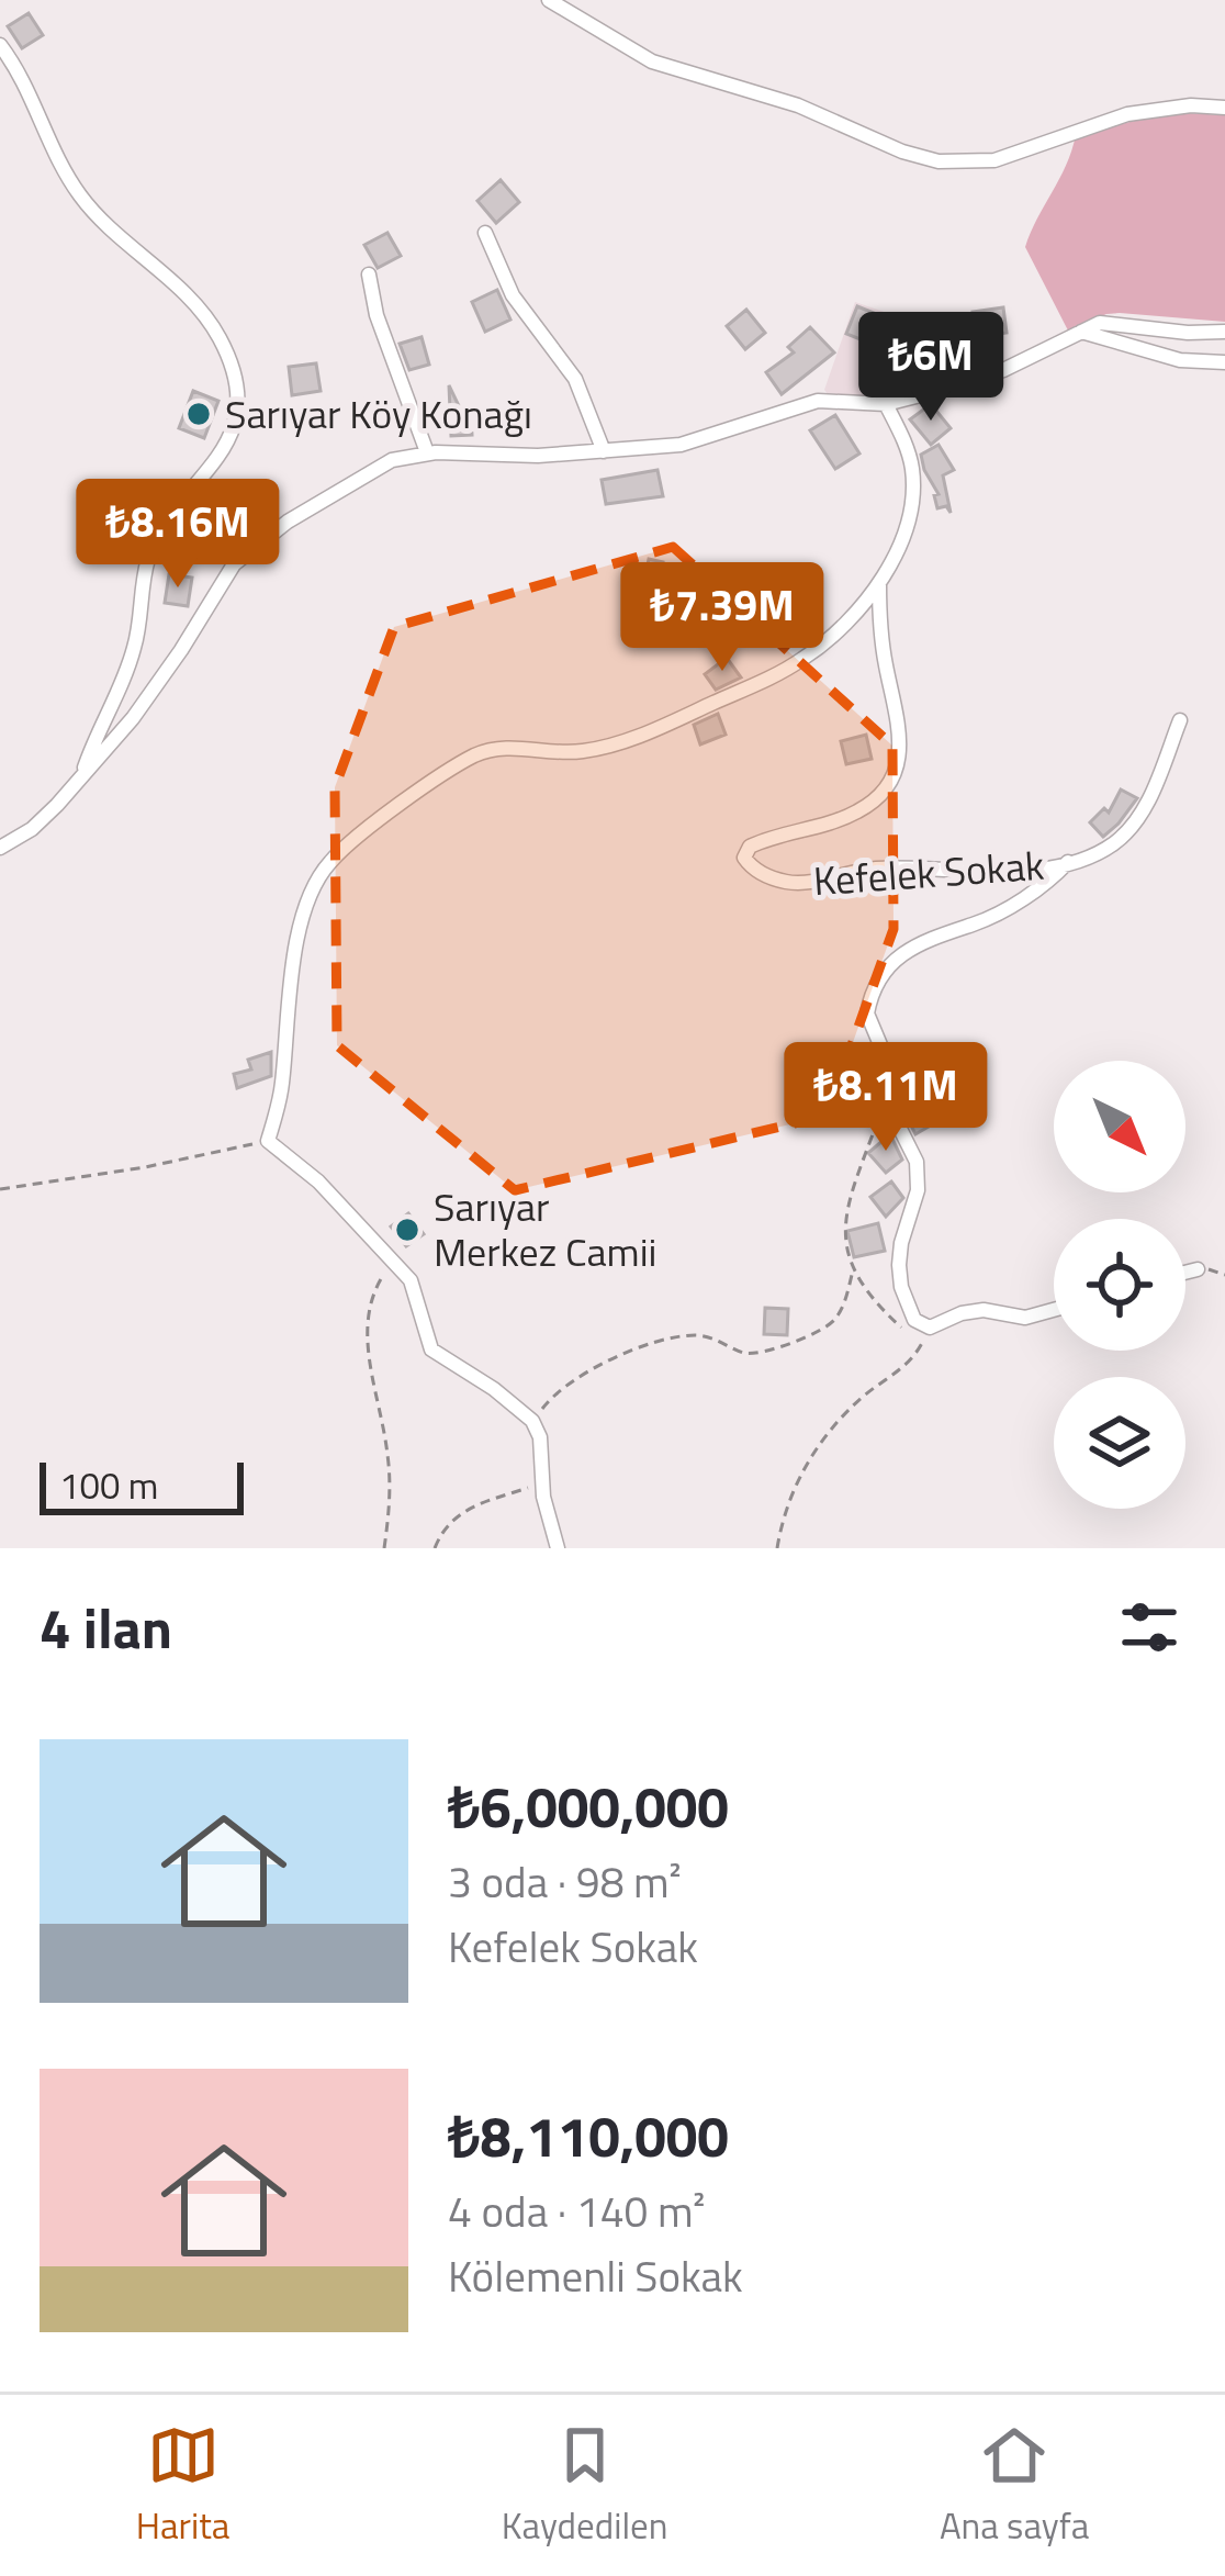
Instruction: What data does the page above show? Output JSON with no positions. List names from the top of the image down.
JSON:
{
  "streets": {
    "street": ["Kefelek Sokak"]
  },
  "places": ["Sarıyar Köy Konağı", "Sarıyar Merkez Camii"],
  "scale_bar": "100 m",
  "north": "bottom right",
  "page": {
    "price": [
      "₺6M",
      "₺8.16M",
      "₺7.39M",
      "₺8.11M"
    ],
    "scale": "100 m",
    "heading": "4 ilan",
    "list": [
      {
        "name": "₺6,000,000",
        "note": "3 oda · 98 m² · Kefelek Sokak"
      },
      {
        "name": "₺8,110,000",
        "note": "4 oda · 140 m² · Kölemenli Sokak"
      }
    ],
    "tabs": ["Harita", "Kaydedilen", "Ana sayfa"]
  }
}
